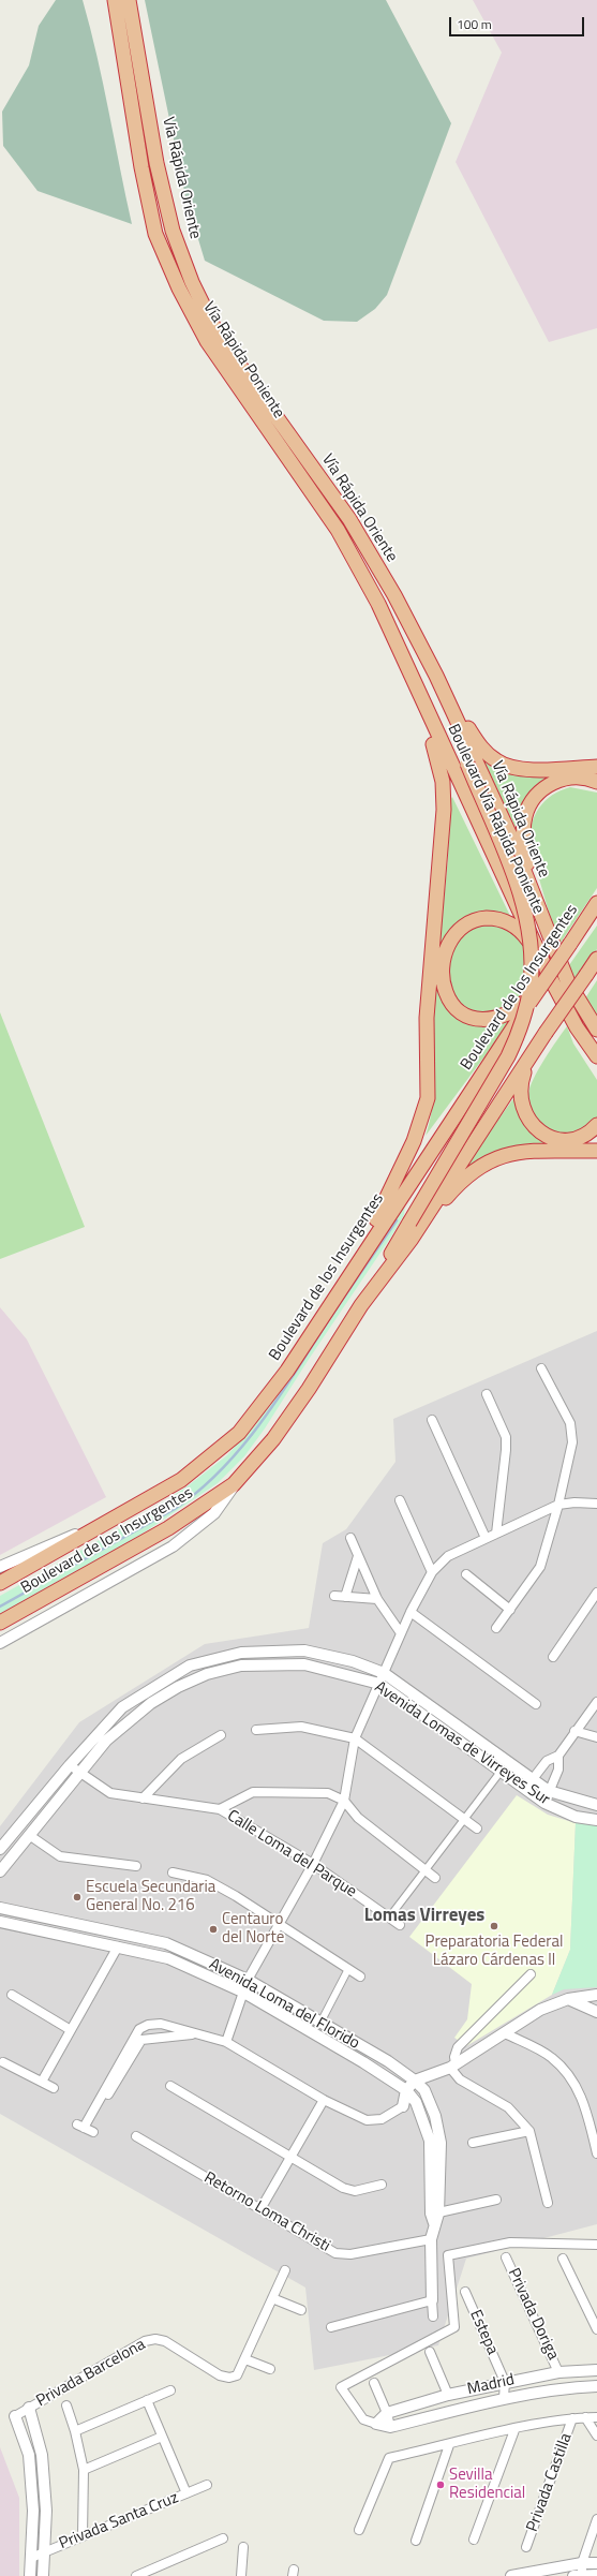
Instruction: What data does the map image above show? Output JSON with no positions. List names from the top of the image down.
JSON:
{
  "streets": {
    "highway": [
      "Vía Rápida Oriente",
      "Vía Rápida Poniente",
      "Boulevard Vía Rápida Poniente",
      "Boulevard de los Insurgentes"
    ],
    "street": [
      "Avenida Lomas de Virreyes Sur",
      "Calle Loma del Parque",
      "Avenida Loma del Florido",
      "Retorno Loma Christi",
      "Privada Doriga",
      "Estepa",
      "Privada Barcelona",
      "Madrid",
      "Privada Castilla",
      "Privada Santa Cruz"
    ]
  },
  "crossings": [
    ["Vía Rápida Poniente", "Boulevard Vía Rápida Poniente"],
    ["Avenida Lomas de Virreyes Sur", "Calle Loma del Parque"],
    ["Avenida Loma del Florido", "Retorno Loma Christi"],
    ["Privada Doriga", "Madrid"],
    ["Estepa", "Madrid"]
  ],
  "districts": ["Lomas Virreyes"],
  "places": [
    "Escuela Secundaria General No. 216",
    "Preparatoria Federal Lázaro Cárdenas ll",
    "Centauro del Norte",
    "Sevilla Residencial"
  ],
  "scale_bar": "100 m"
}
